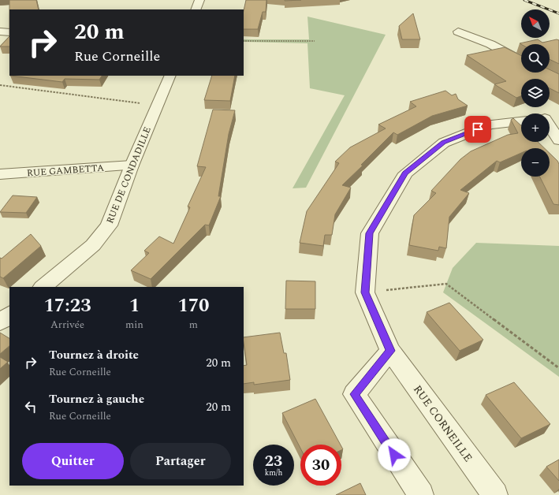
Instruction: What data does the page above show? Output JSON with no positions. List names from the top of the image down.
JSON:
{
  "streets": {
    "street": ["RUE GAMBETTA", "RUE DE CONDADILLE", "RUE CORNEILLE"]
  },
  "crossings": [
    ["RUE GAMBETTA", "RUE DE CONDADILLE"]
  ],
  "north": "top left",
  "page": {
    "map_buttons": ["+", "−"],
    "turn": ["20 m", "Rue Corneille"],
    "eta": [
      "17:23",
      "Arrivée",
      "1",
      "min",
      "170",
      "m"
    ],
    "list": [
      {
        "name": "Tournez à droite",
        "note": "Rue Corneille",
        "value": "20 m"
      },
      {
        "name": "Tournez à gauche",
        "note": "Rue Corneille",
        "value": "20 m"
      }
    ],
    "buttons": ["Quitter", "Partager"],
    "speed": "23 km/h",
    "limit": "30"
  }
}
